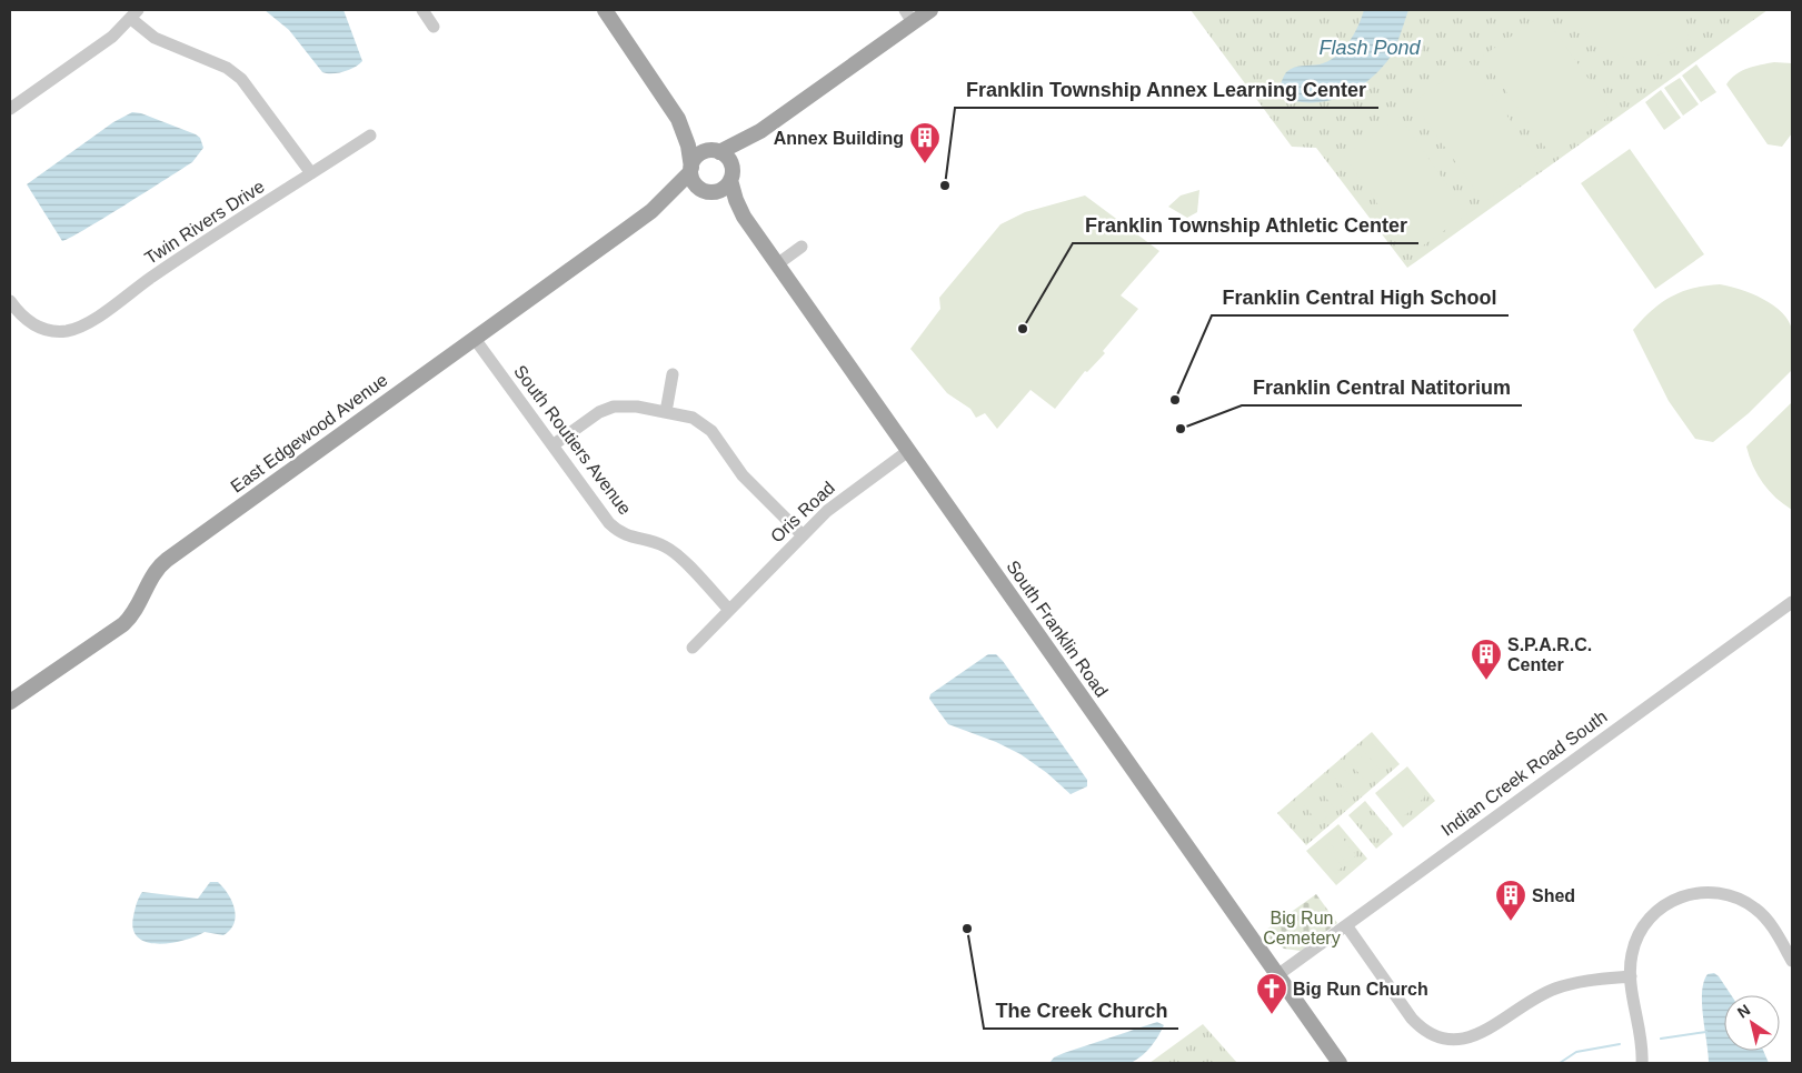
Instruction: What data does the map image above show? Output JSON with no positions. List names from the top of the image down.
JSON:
{
  "streets": {
    "main road": ["East Edgewood Avenue", "South Franklin Road"],
    "street": [
      "Twin Rivers Drive",
      "South Routiers Avenue",
      "Oris Road",
      "Indian Creek Road South"
    ]
  },
  "crossings": [
    ["East Edgewood Avenue", "South Routiers Avenue"],
    ["South Routiers Avenue", "Oris Road"],
    ["Oris Road", "South Franklin Road"],
    ["South Franklin Road", "Indian Creek Road South"]
  ],
  "water": ["Flash Pond"],
  "parks": ["Big Run Cemetery"],
  "places": {
    "building": ["Annex Building", "S.P.A.R.C. Center", "Shed"],
    "other": [
      "Franklin Township Annex Learning Center",
      "Franklin Township Athletic Center",
      "Franklin Central High School",
      "Franklin Central Natitorium",
      "The Creek Church"
    ],
    "church": ["Big Run Church"]
  },
  "north": "top left"
}
